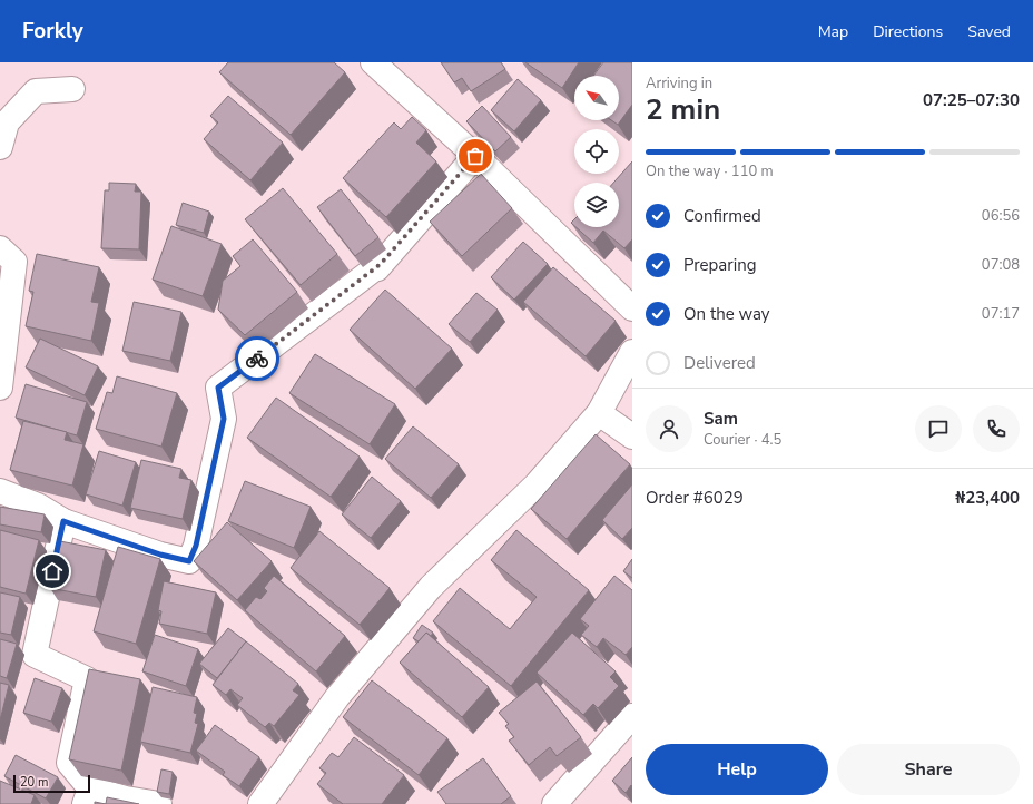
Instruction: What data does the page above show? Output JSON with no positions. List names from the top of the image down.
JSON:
{
  "scale_bar": "20 m",
  "north": "top left",
  "page": {
    "header": "Forkly",
    "nav": ["Map", "Directions", "Saved"],
    "heading": ["2 min", "Arriving in", "07:25–07:30"],
    "panel": [
      "Sam",
      "Courier · 4.5",
      "Order #6029",
      "₦23,400"
    ],
    "bar": "On the way · 110 m",
    "list": [
      ["Confirmed", "06:56"],
      ["Preparing", "07:08"],
      ["On the way", "07:17"],
      "Delivered"
    ],
    "buttons": ["Help", "Share"],
    "scale": "20 m"
  }
}
